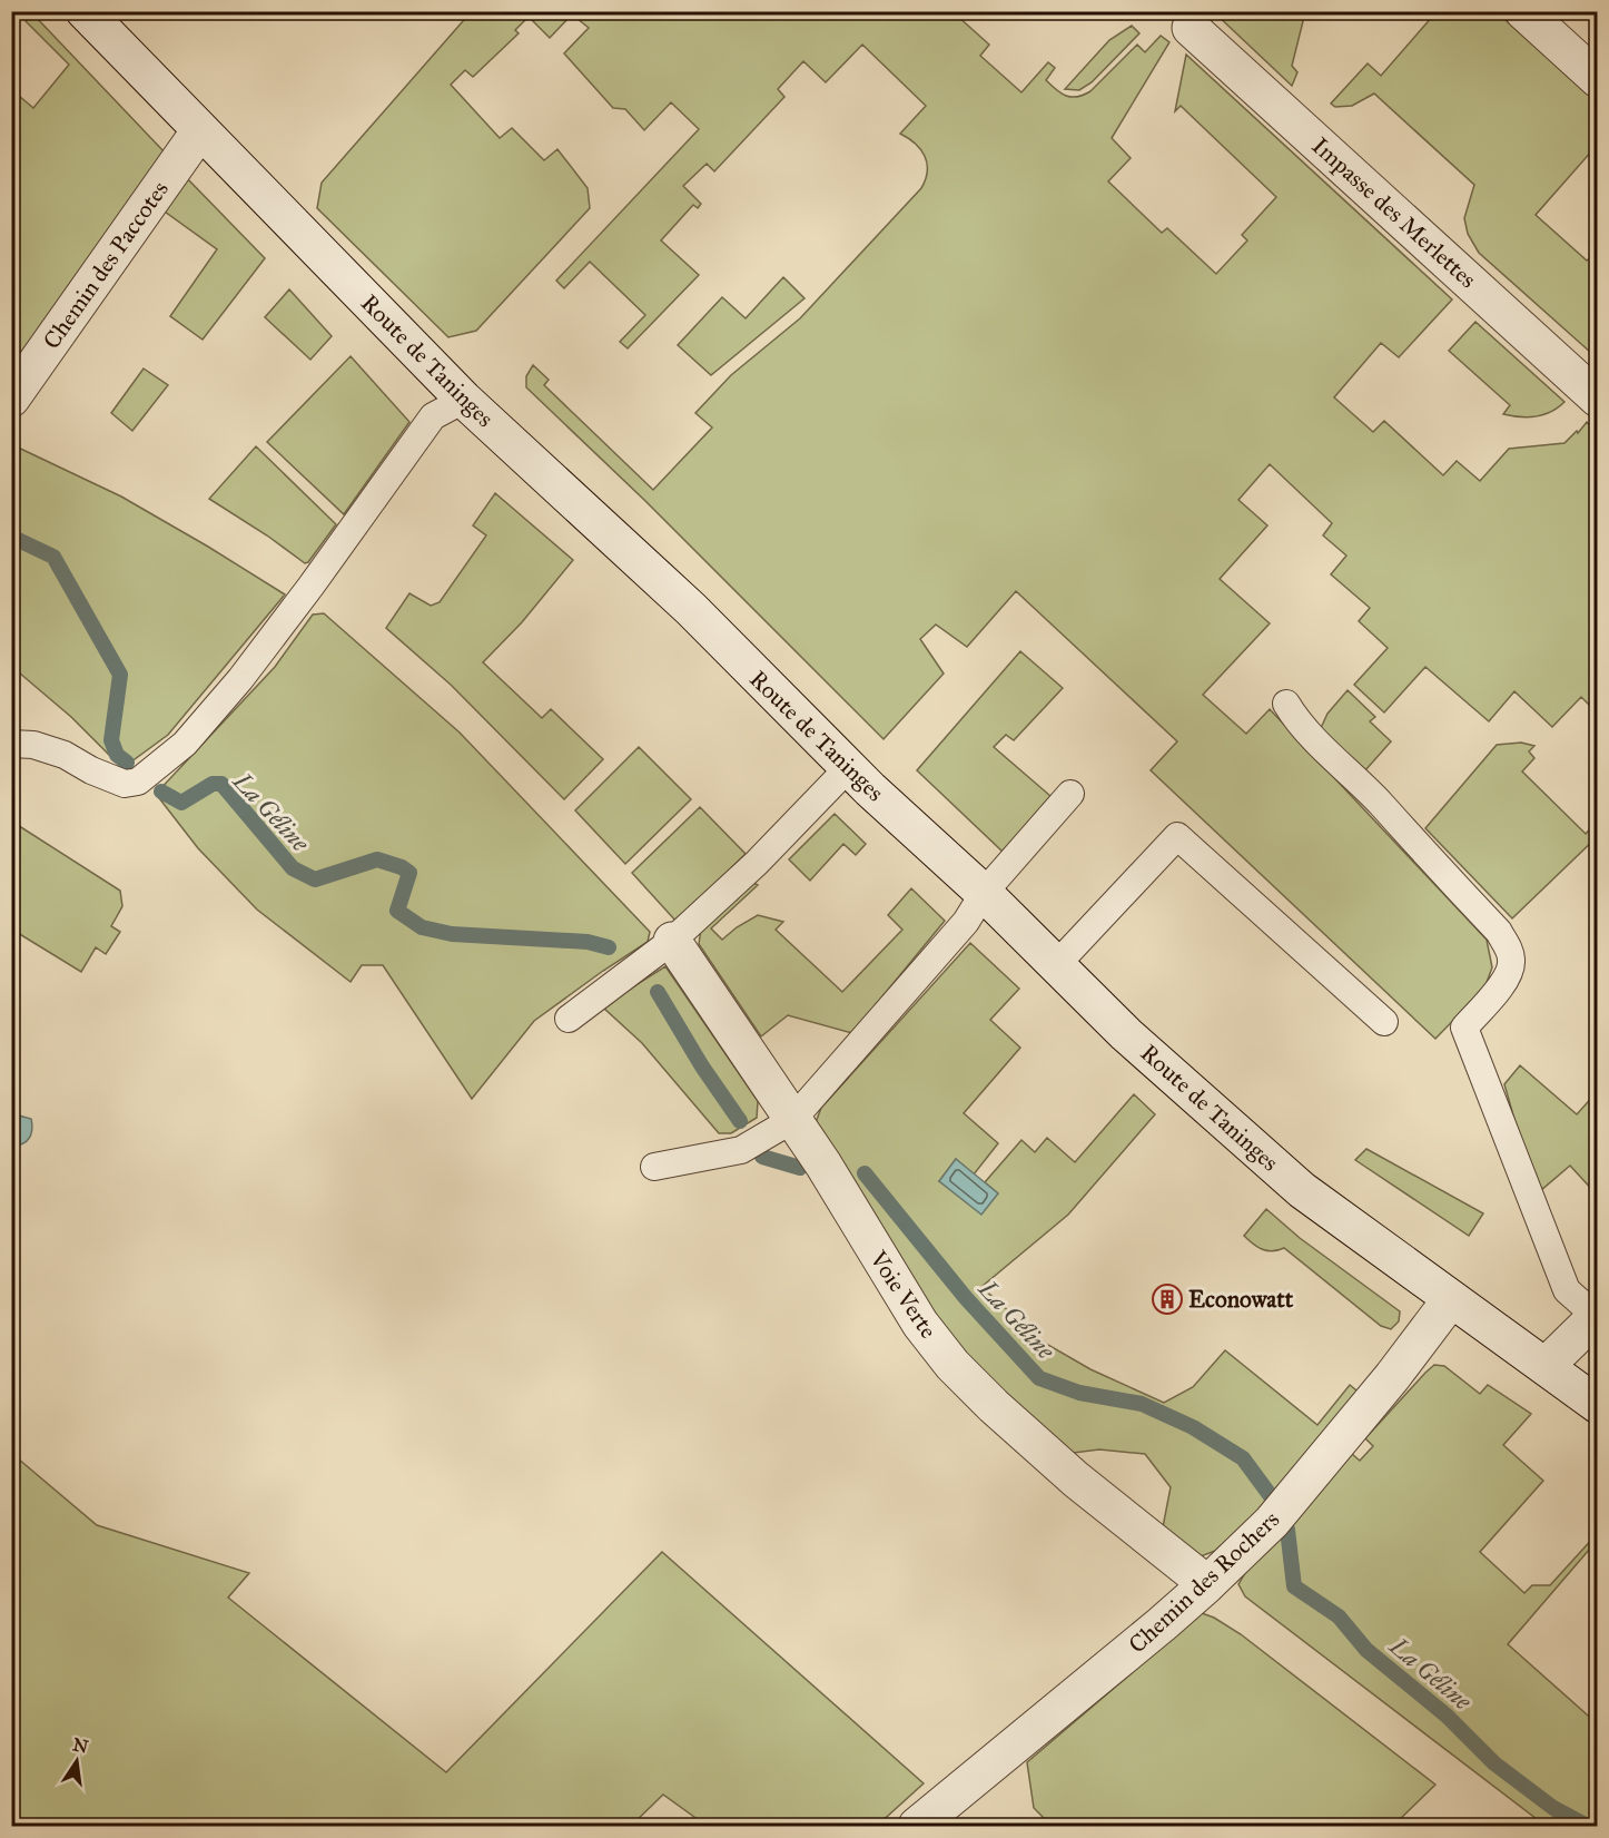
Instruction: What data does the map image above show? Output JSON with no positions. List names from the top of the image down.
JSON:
{
  "streets": {
    "street": [
      "Impasse des Merlettes",
      "Chemin des Paccotes",
      "Route de Taninges",
      "Voie Verte",
      "Chemin des Rochers"
    ]
  },
  "crossings": [
    ["Chemin des Paccotes", "Route de Taninges"],
    ["Route de Taninges", "Chemin des Rochers"],
    ["Voie Verte", "Chemin des Rochers"]
  ],
  "water": ["La Géline"],
  "places": {
    "building": ["Econowatt"]
  },
  "north": "top"
}
